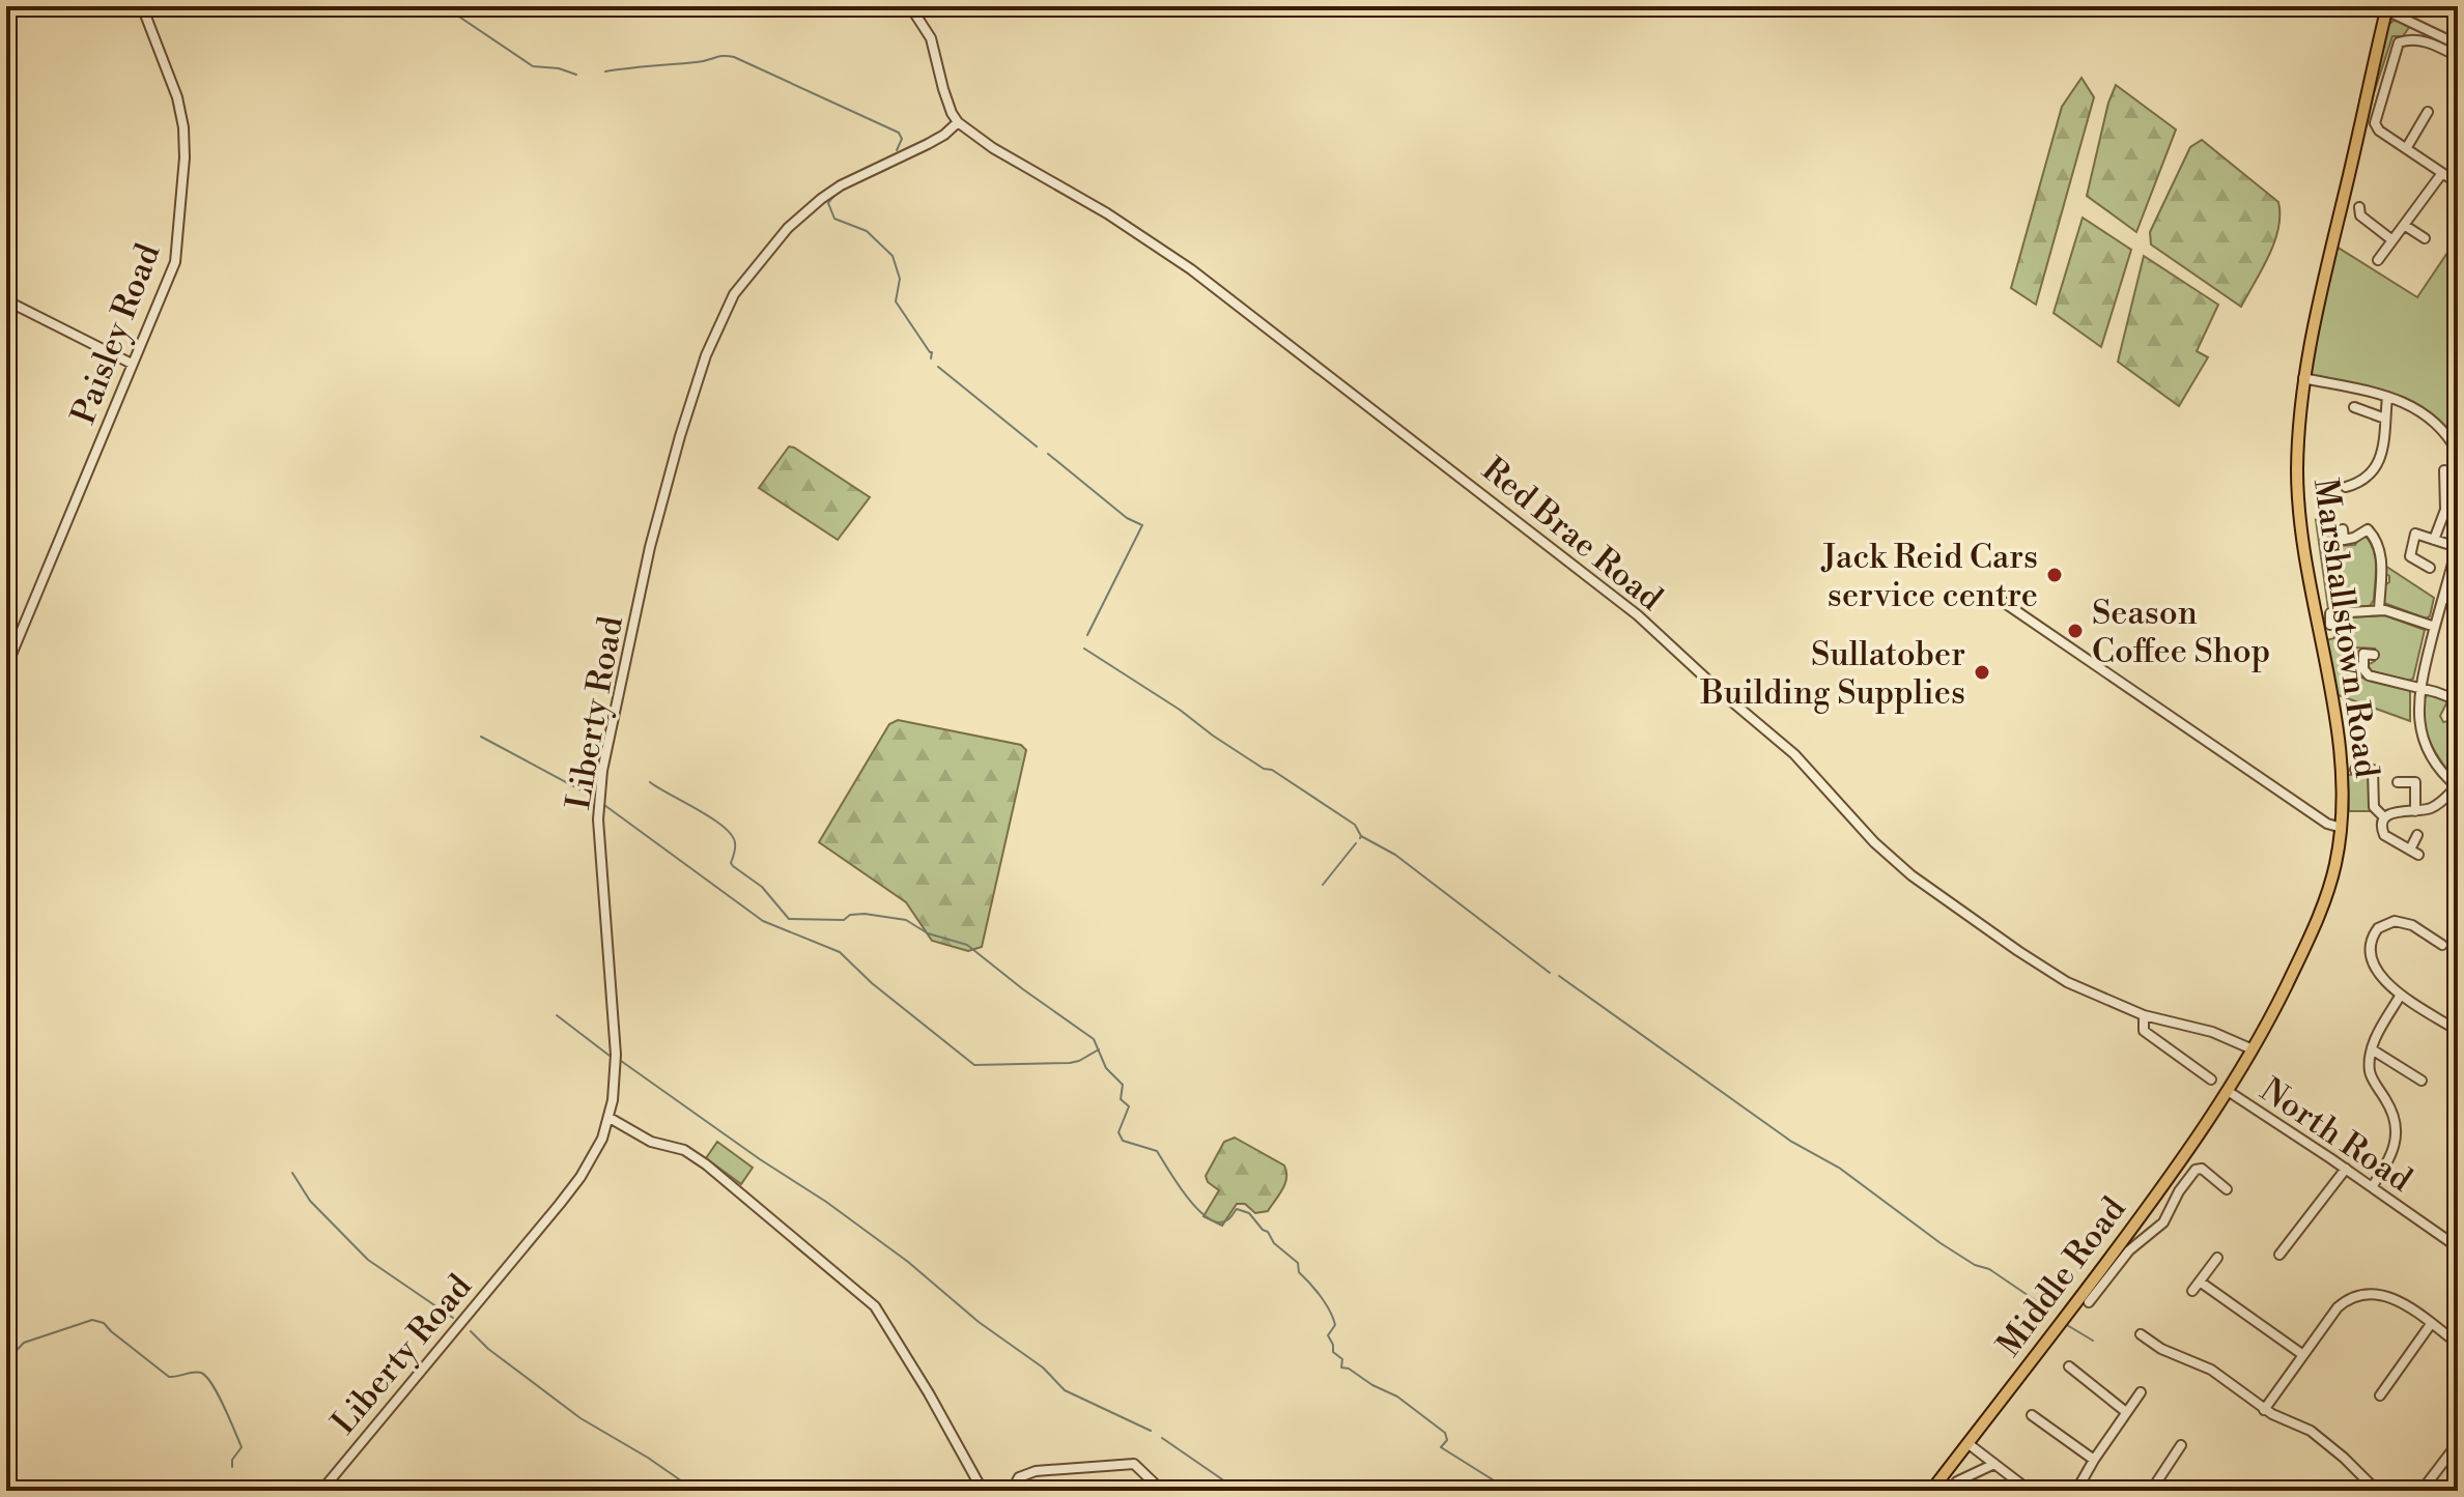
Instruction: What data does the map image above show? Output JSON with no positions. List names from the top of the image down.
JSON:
{
  "streets": {
    "main road": ["Marshallstown Road", "Middle Road"],
    "street": [
      "Paisley Road",
      "Red Brae Road",
      "Liberty Road",
      "North Road"
    ]
  },
  "crossings": [
    ["Red Brae Road", "Marshallstown Road"],
    ["Red Brae Road", "Liberty Road"],
    ["Marshallstown Road", "North Road"],
    ["Marshallstown Road", "Middle Road"],
    ["North Road", "Middle Road"]
  ],
  "places": ["Jack Reid Cars service centre", "Season Coffee Shop", "Sullatober Building Supplies"]
}
